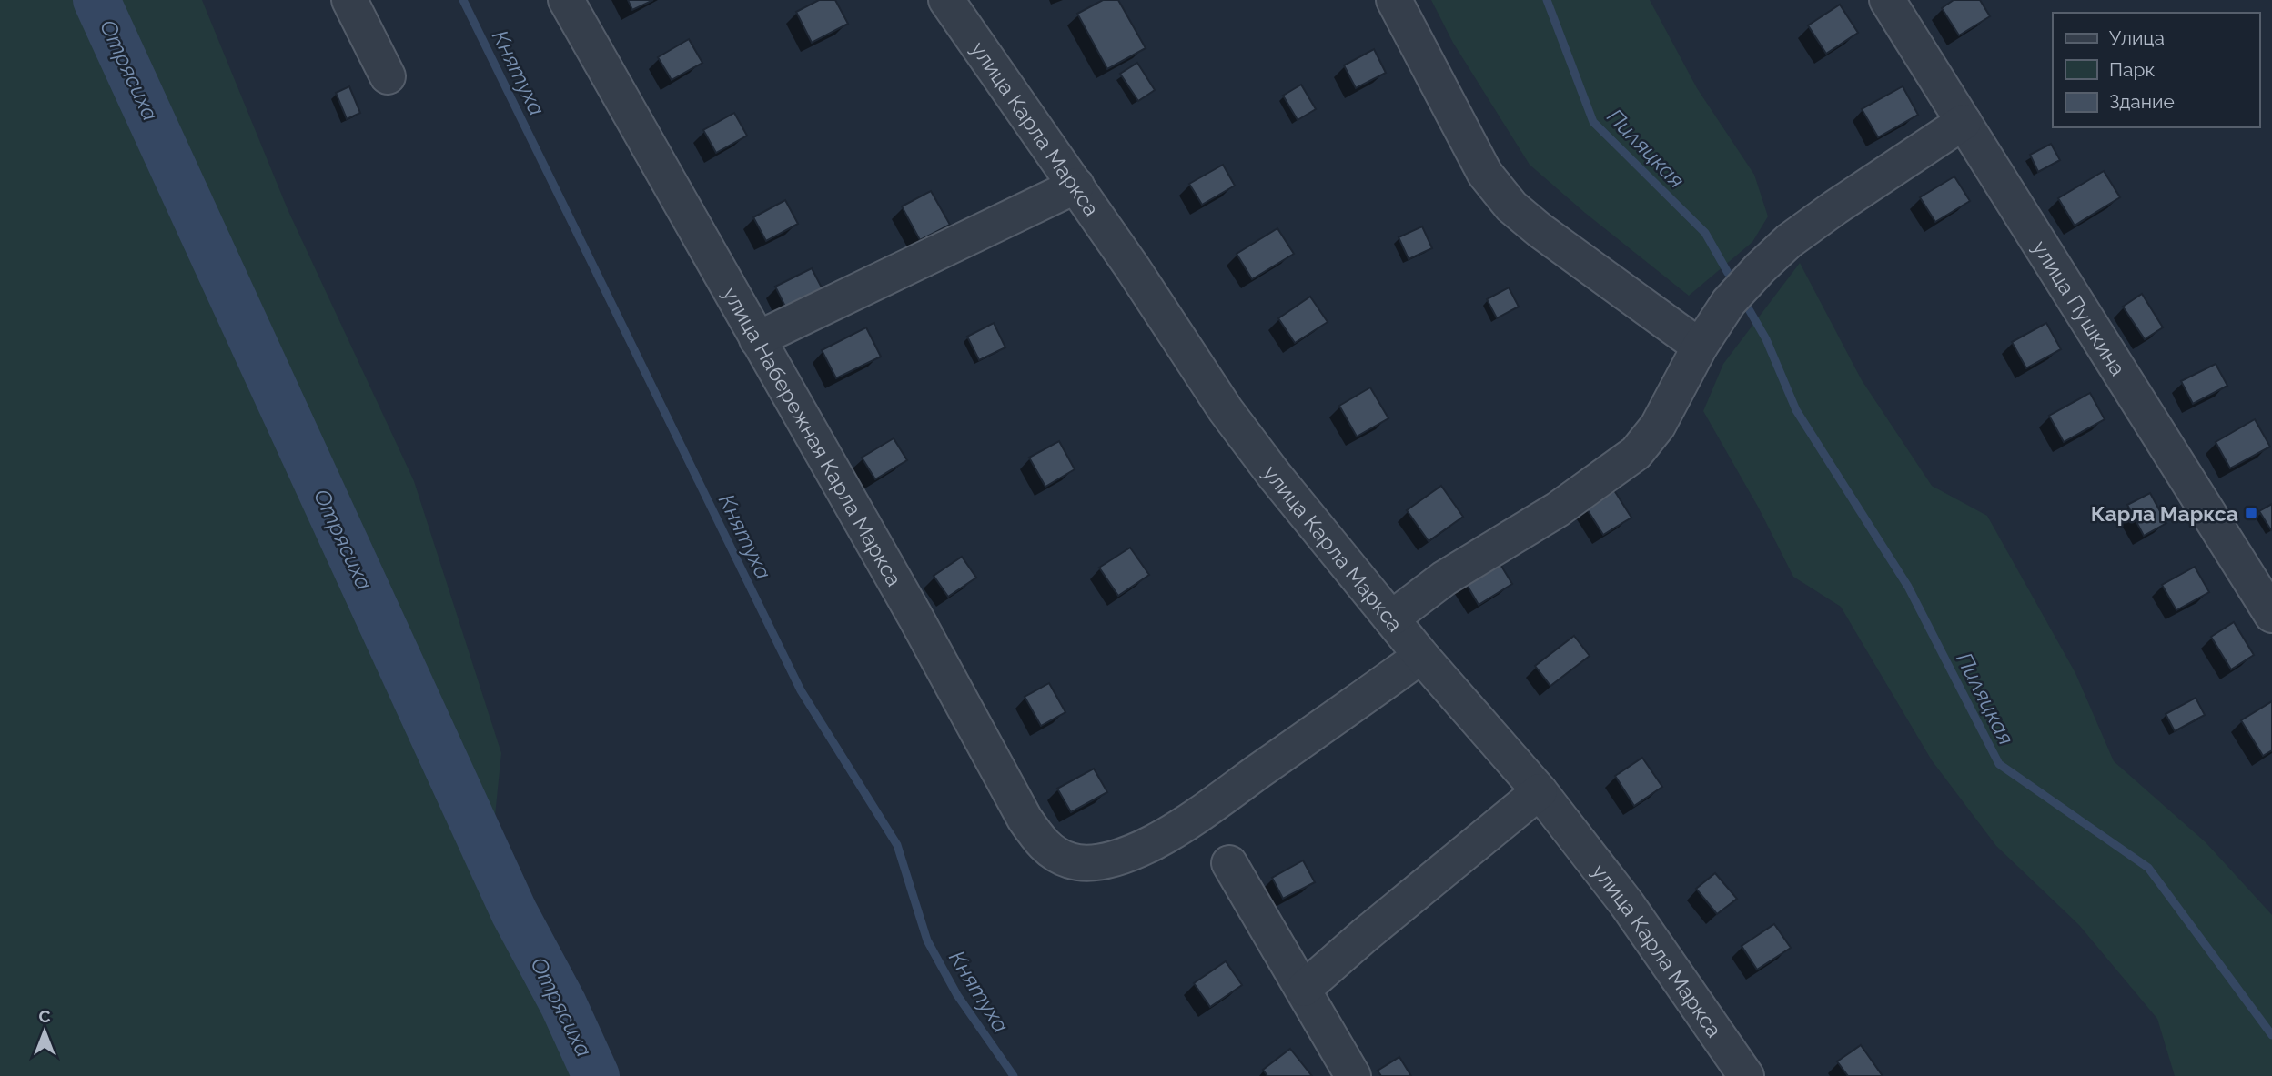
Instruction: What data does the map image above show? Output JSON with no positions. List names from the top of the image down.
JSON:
{
  "streets": {
    "street": ["улица Карла Маркса", "улица Пушкина", "улица Набережная Карла Маркса"]
  },
  "crossings": [
    ["улица Карла Маркса", "улица Набережная Карла Маркса"]
  ],
  "water": ["Отрясиха", "Княтуха", "Пиляцкая"],
  "places": {
    "transit": ["Карла Маркса"]
  },
  "legend": ["Улица", "Парк", "Здание"],
  "north": "top"
}
